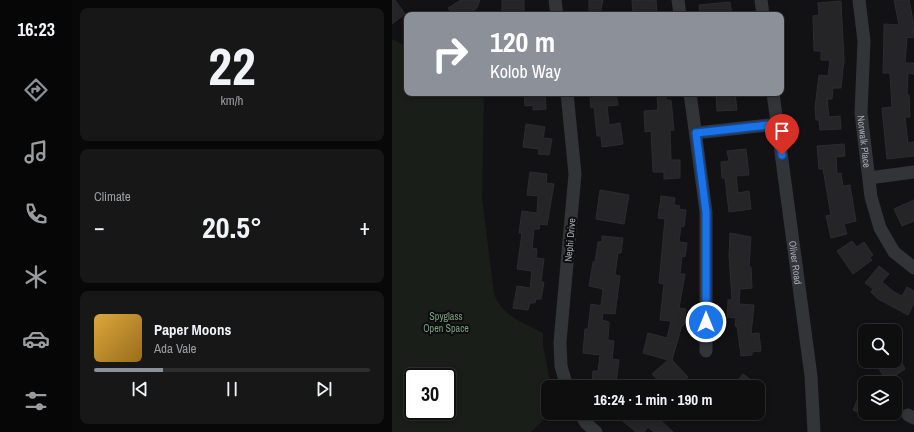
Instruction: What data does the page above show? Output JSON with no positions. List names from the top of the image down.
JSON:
{
  "streets": {
    "street": ["Norwalk Place", "Nephi Drive", "Oliver Road"]
  },
  "parks": ["Spyglass Open Space"],
  "page": {
    "tabs": "16:23",
    "tile": [
      ["22", "km/h"],
      "Climate"
    ],
    "turn": ["120 m", "Kolob Way"],
    "heat": ["−", "20.5°", "+"],
    "song": ["Paper Moons", "Ada Vale"],
    "limit": "30",
    "trip": "16:24 · 1 min · 190 m"
  }
}
